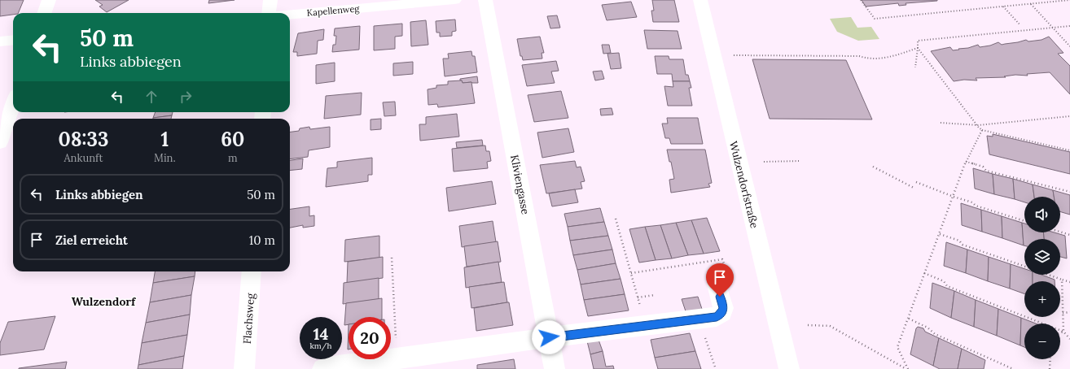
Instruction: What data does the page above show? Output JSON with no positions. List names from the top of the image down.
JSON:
{
  "streets": {
    "street": [
      "Kapellenweg",
      "Kliviengasse",
      "Wulzendorfstraße",
      "Flachsweg"
    ]
  },
  "districts": ["Wulzendorf"],
  "page": {
    "turn": ["50 m", "Links abbiegen"],
    "eta": [
      "08:33",
      "Ankunft",
      "1",
      "Min.",
      "60",
      "m"
    ],
    "list": [
      {
        "name": "Links abbiegen",
        "value": "50 m"
      },
      {
        "name": "Ziel erreicht",
        "value": "10 m"
      }
    ],
    "map_buttons": ["+", "−"],
    "speed": "14 km/h",
    "limit": "20"
  }
}
